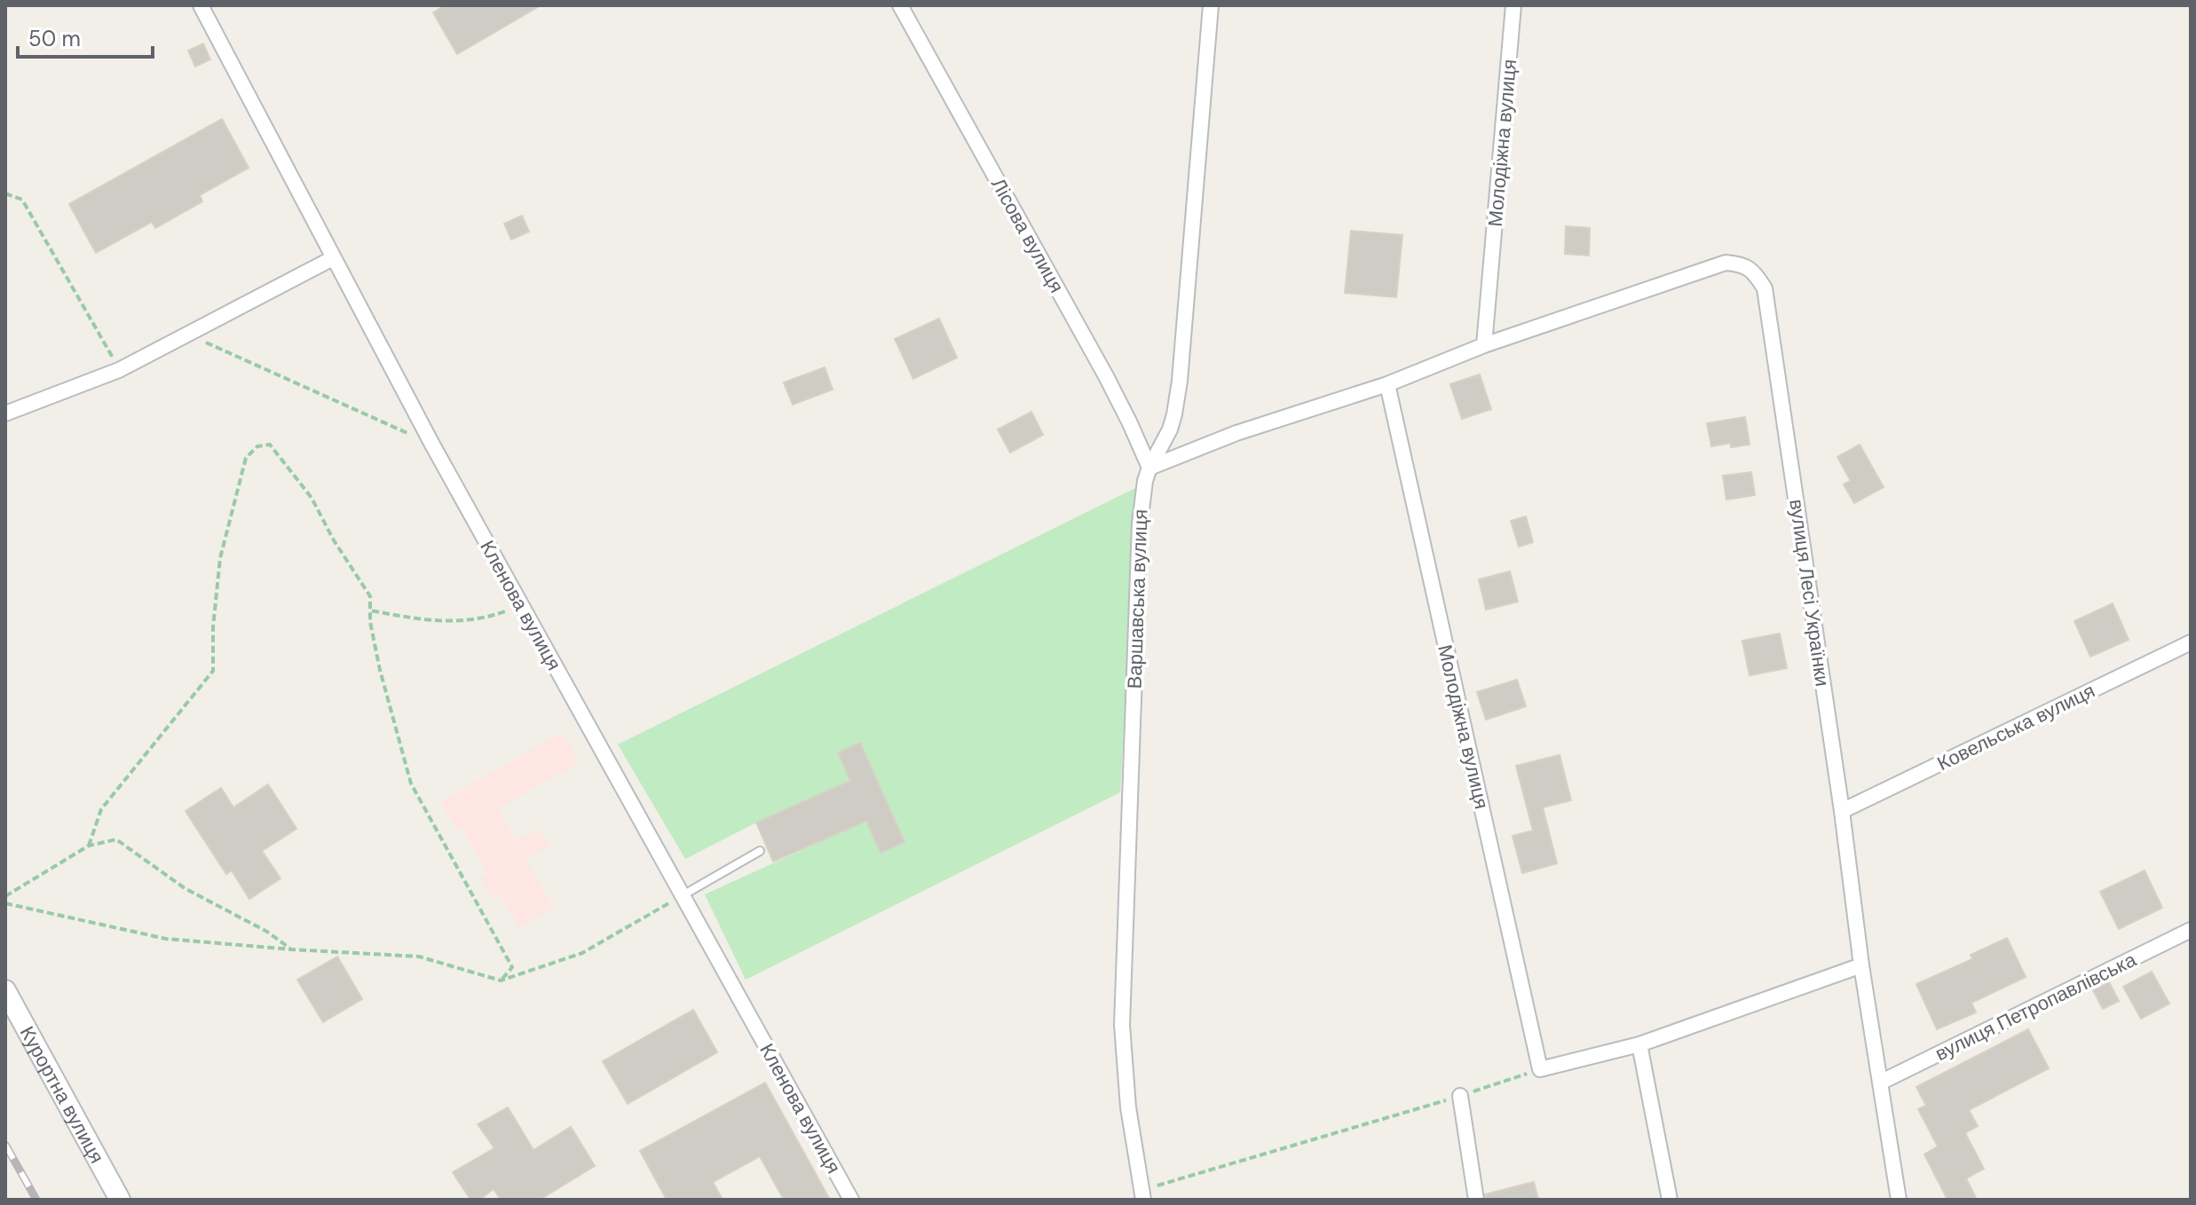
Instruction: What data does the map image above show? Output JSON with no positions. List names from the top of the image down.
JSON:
{
  "streets": {
    "street": [
      "Молодіжна вулиця",
      "Лісова вулиця",
      "вулиця Лесі Українки",
      "Варшавська вулиця",
      "Кленова вулиця",
      "Ковельська вулиця",
      "вулиця Петропавлівська",
      "Курортна вулиця"
    ]
  },
  "crossings": [
    ["Молодіжна вулиця", "вулиця Лесі Українки"],
    ["Лісова вулиця", "Варшавська вулиця"],
    ["вулиця Лесі Українки", "Ковельська вулиця"],
    ["вулиця Лесі Українки", "вулиця Петропавлівська"]
  ],
  "scale_bar": "50 m"
}
